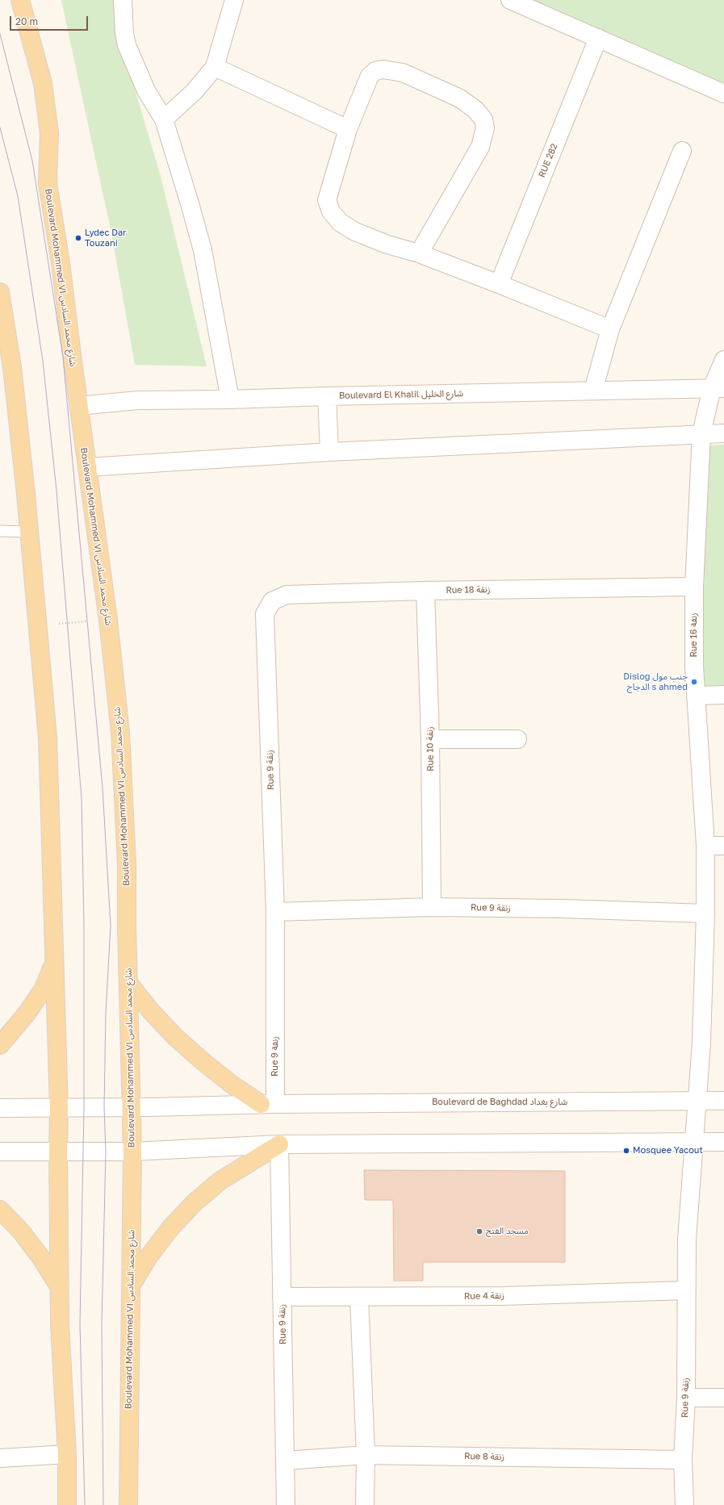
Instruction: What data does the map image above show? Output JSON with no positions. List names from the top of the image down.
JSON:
{
  "streets": {
    "main road": ["Boulevard Mohammed VI شارع محمد السادس"],
    "street": [
      "RUE 282",
      "Boulevard El Khalil شارع الخليل",
      "Rue 18 زنقة",
      "Rue 16 زنقة",
      "Rue 10 زنقة",
      "Rue 9 زنقة",
      "Boulevard de Baghdad شارع بغداد",
      "Rue 4 زنقة",
      "Rue 8 زنقة"
    ]
  },
  "crossings": [
    ["Boulevard Mohammed VI شارع محمد السادس", "Boulevard El Khalil شارع الخليل"],
    ["Boulevard Mohammed VI شارع محمد السادس", "Boulevard de Baghdad شارع بغداد"],
    ["Boulevard El Khalil شارع الخليل", "Rue 16 زنقة"],
    ["Rue 18 زنقة", "Rue 16 زنقة"],
    ["Rue 18 زنقة", "Rue 10 زنقة"],
    ["Rue 18 زنقة", "Rue 9 زنقة"],
    ["Rue 16 زنقة", "Rue 9 زنقة"],
    ["Rue 16 زنقة", "Boulevard de Baghdad شارع بغداد"],
    ["Rue 10 زنقة", "Rue 9 زنقة"],
    ["Rue 9 زنقة", "Boulevard de Baghdad شارع بغداد"],
    ["Rue 9 زنقة", "Rue 4 زنقة"],
    ["Rue 9 زنقة", "Rue 8 زنقة"]
  ],
  "places": [
    "Lydec Dar Touzani",
    "Dislog جنب مول الدجاج s ahmed",
    "Mosquee Yacout",
    "مسجد الفتح"
  ],
  "scale_bar": "20 m"
}
